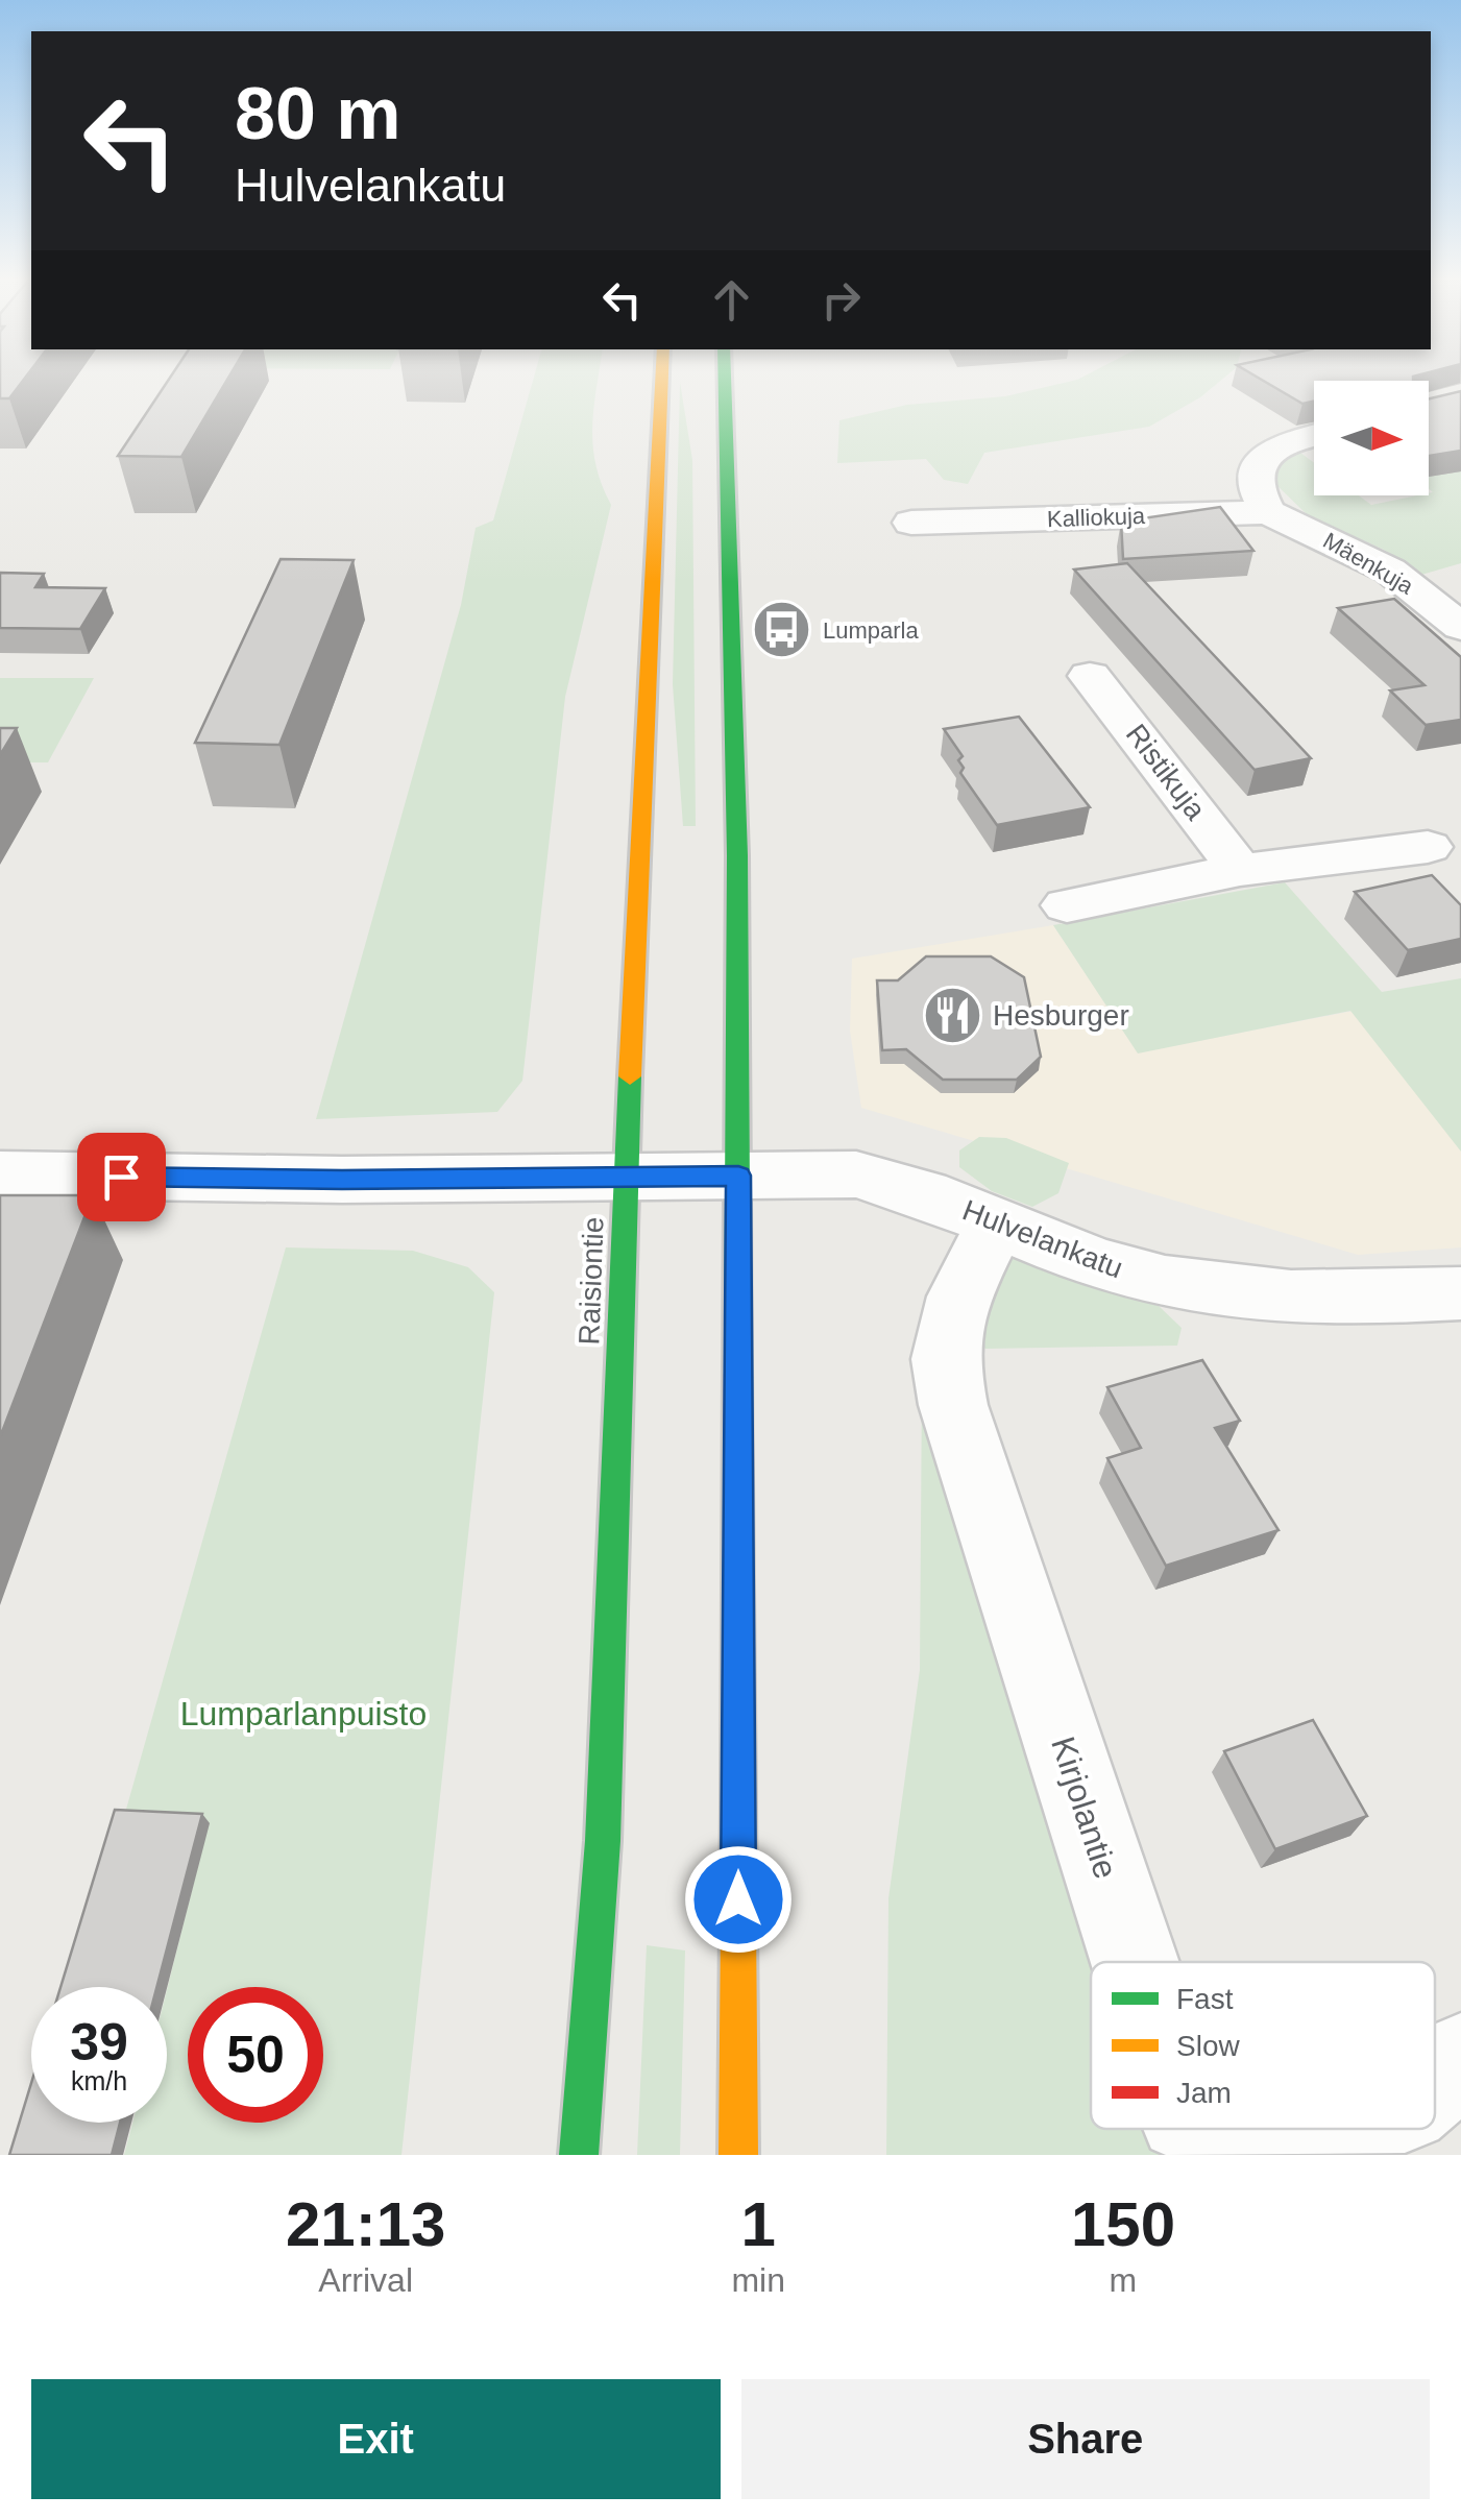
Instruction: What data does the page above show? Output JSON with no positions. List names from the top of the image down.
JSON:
{
  "streets": {
    "main road": ["Raisiontie"],
    "street": [
      "Kalliokuja",
      "Mäenkuja",
      "Ristikuja",
      "Hulvelankatu",
      "Kirjolantie"
    ]
  },
  "crossings": [
    ["Kalliokuja", "Mäenkuja"],
    ["Hulvelankatu", "Raisiontie"],
    ["Hulvelankatu", "Kirjolantie"]
  ],
  "parks": ["Lumparlanpuisto"],
  "places": {
    "bus stop": ["Lumparla"],
    "restaurant": ["Hesburger"]
  },
  "legend": ["Fast", "Slow", "Jam"],
  "north": "right",
  "page": {
    "turn": ["80 m", "Hulvelankatu"],
    "speed": "39 km/h",
    "limit": "50",
    "eta": [
      "21:13",
      "Arrival",
      "1",
      "min",
      "150",
      "m"
    ],
    "buttons": ["Exit", "Share"]
  }
}
